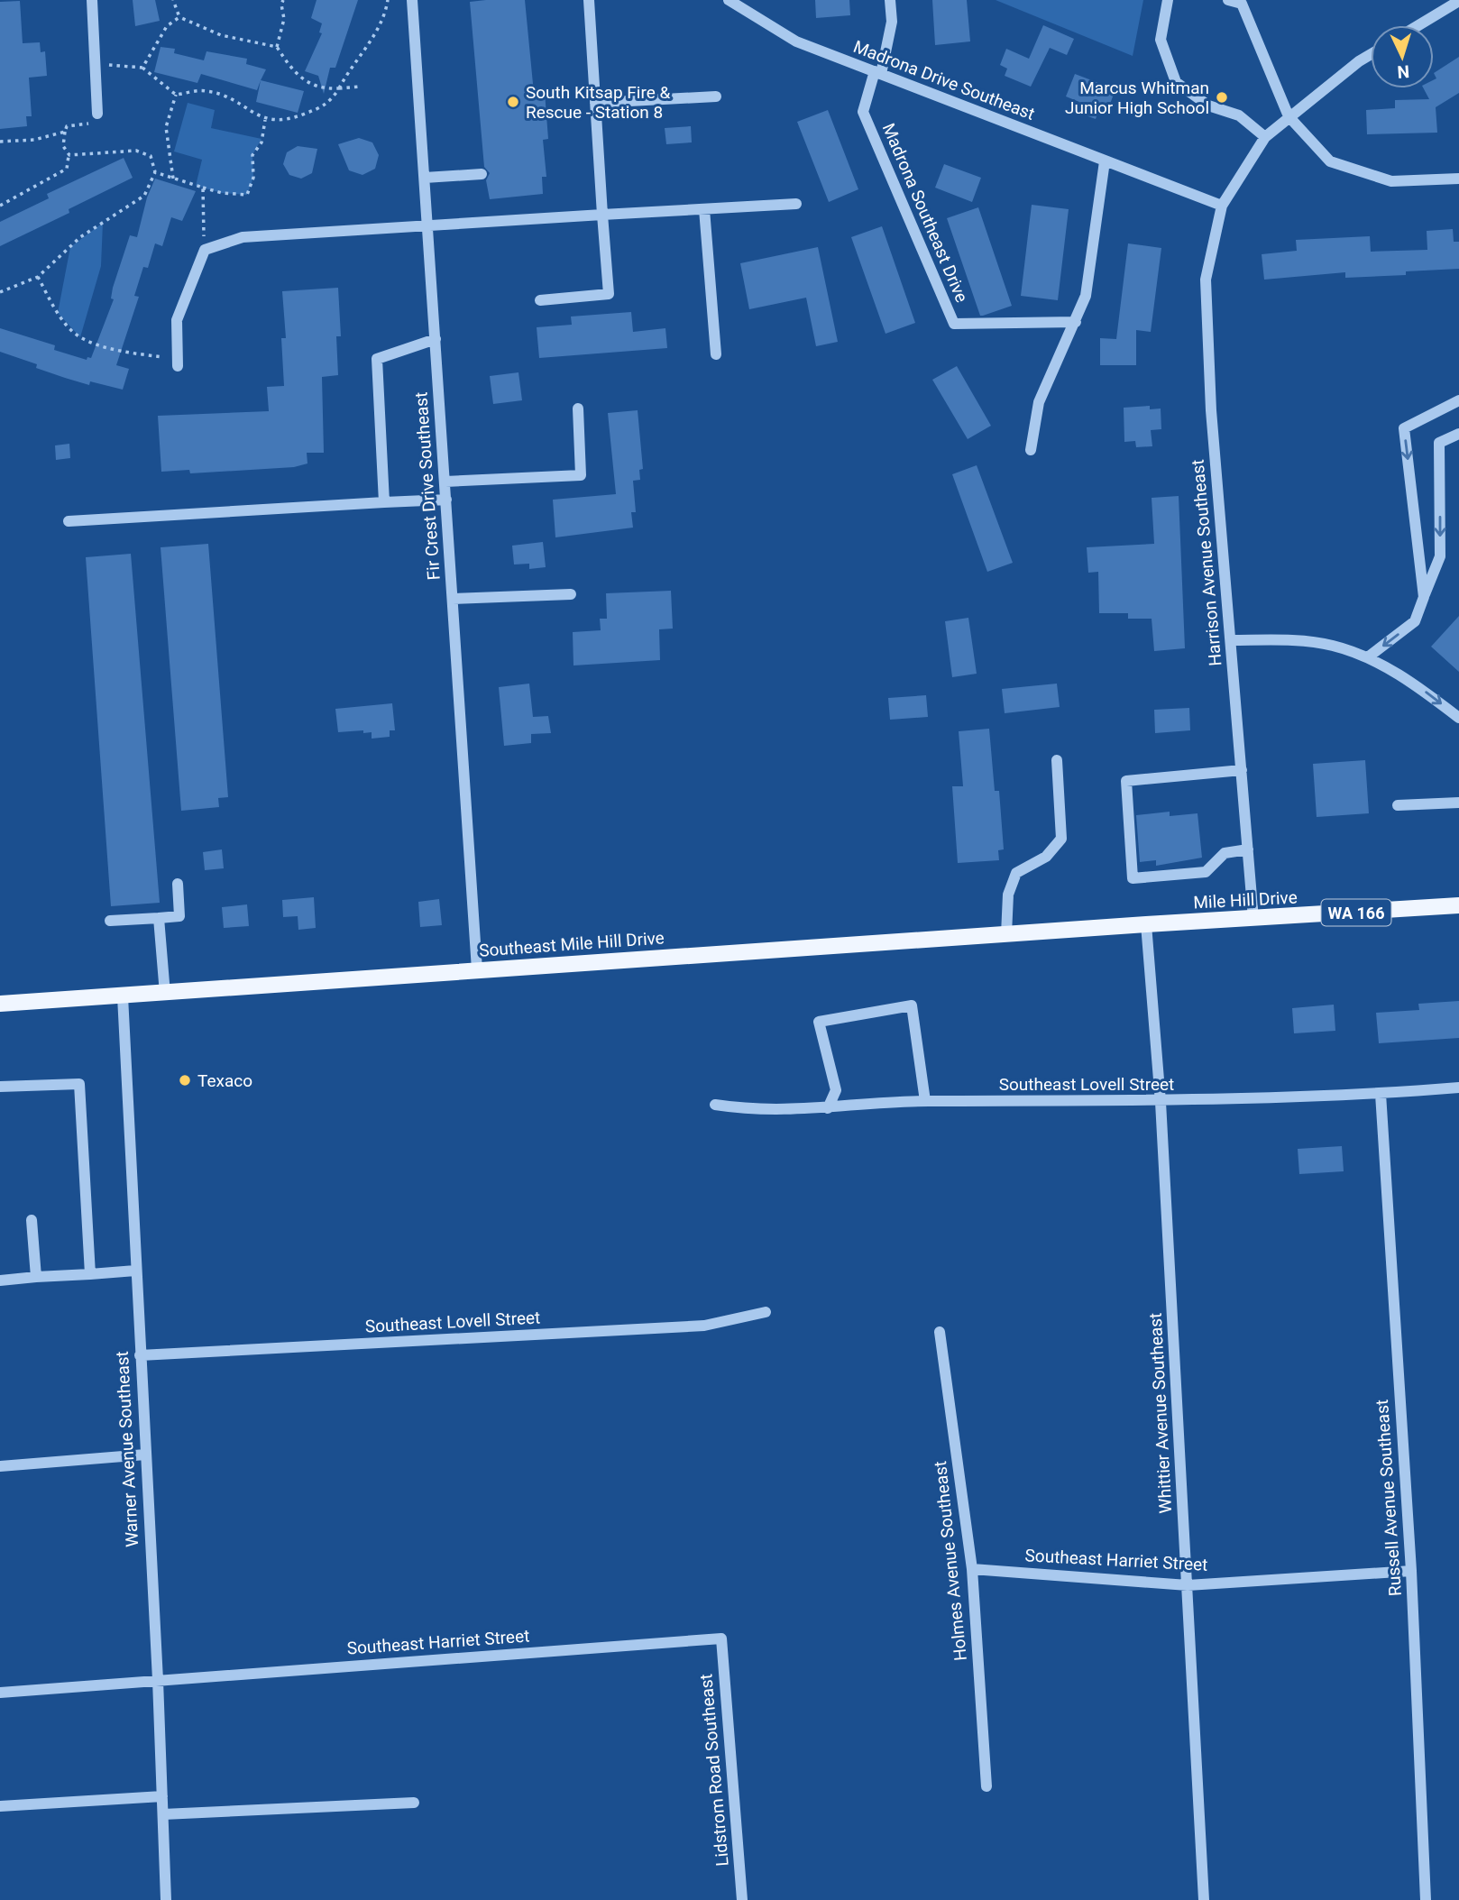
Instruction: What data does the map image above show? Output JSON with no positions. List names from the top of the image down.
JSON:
{
  "streets": {
    "main road": ["Mile Hill Drive", "WA 166", "Southeast Mile Hill Drive"],
    "street": [
      "Madrona Drive Southeast",
      "Madrona Southeast Drive",
      "Fir Crest Drive Southeast",
      "Harrison Avenue Southeast",
      "Southeast Lovell Street",
      "Whittier Avenue Southeast",
      "Warner Avenue Southeast",
      "Russell Avenue Southeast",
      "Southeast Harriet Street",
      "Holmes Avenue Southeast",
      "Lidstrom Road Southeast"
    ]
  },
  "crossings": [
    ["Madrona Drive Southeast", "Madrona Southeast Drive"],
    ["Madrona Drive Southeast", "Harrison Avenue Southeast"],
    ["Fir Crest Drive Southeast", "Southeast Mile Hill Drive"],
    ["Harrison Avenue Southeast", "Mile Hill Drive"],
    ["Mile Hill Drive", "Southeast Mile Hill Drive"],
    ["Mile Hill Drive", "Whittier Avenue Southeast"],
    ["Southeast Mile Hill Drive", "Whittier Avenue Southeast"],
    ["Southeast Mile Hill Drive", "Warner Avenue Southeast"],
    ["Southeast Lovell Street", "Whittier Avenue Southeast"],
    ["Southeast Lovell Street", "Warner Avenue Southeast"],
    ["Southeast Lovell Street", "Russell Avenue Southeast"],
    ["Whittier Avenue Southeast", "Southeast Harriet Street"],
    ["Warner Avenue Southeast", "Southeast Harriet Street"],
    ["Russell Avenue Southeast", "Southeast Harriet Street"],
    ["Southeast Harriet Street", "Holmes Avenue Southeast"],
    ["Southeast Harriet Street", "Lidstrom Road Southeast"]
  ],
  "places": ["Marcus Whitman Junior High School", "South Kitsap Fire & Rescue - Station 8", "Texaco"],
  "north": "bottom"
}
